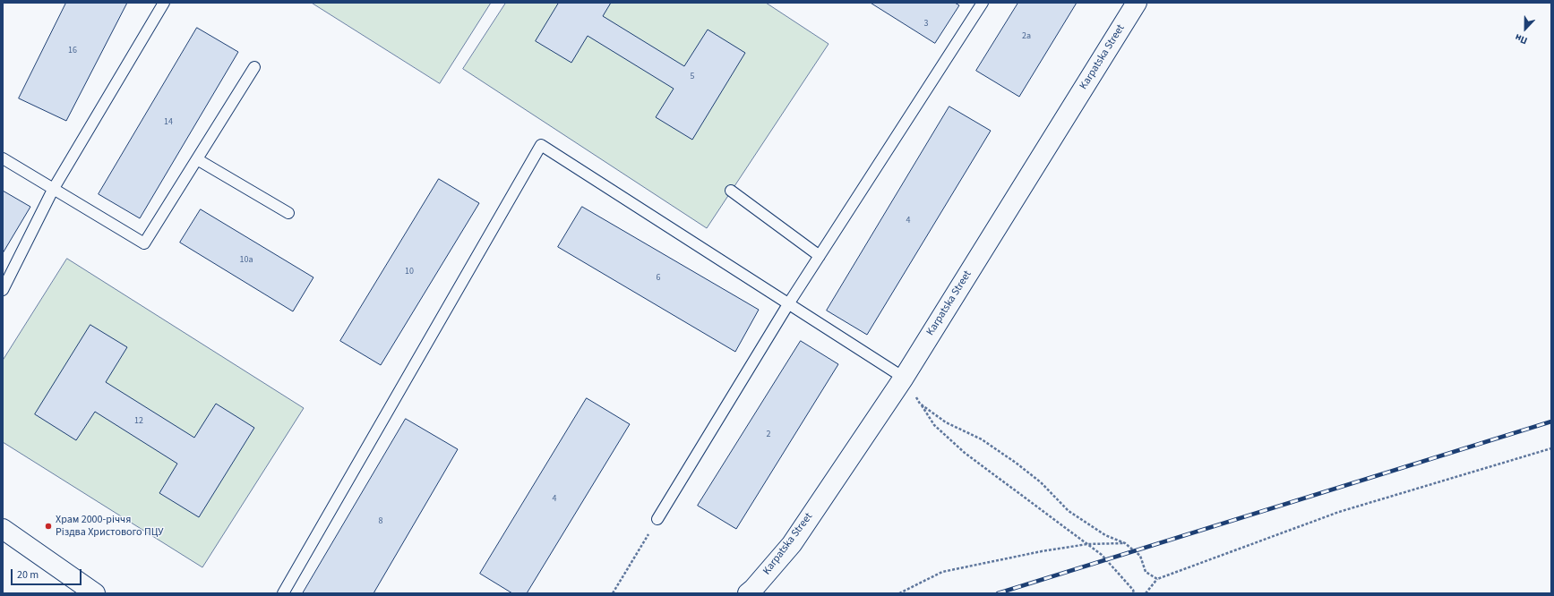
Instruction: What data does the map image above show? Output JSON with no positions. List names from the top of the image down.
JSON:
{
  "streets": {
    "street": ["Karpatska Street"]
  },
  "places": ["Храм 2000-річчя Різдва Христового ПЦУ"],
  "house_numbers": [
    "3",
    "2а",
    "16",
    "5",
    "14",
    "4",
    "10а",
    "10",
    "6",
    "12",
    "2",
    "4",
    "8"
  ],
  "scale_bar": "20 m",
  "north": "bottom"
}
